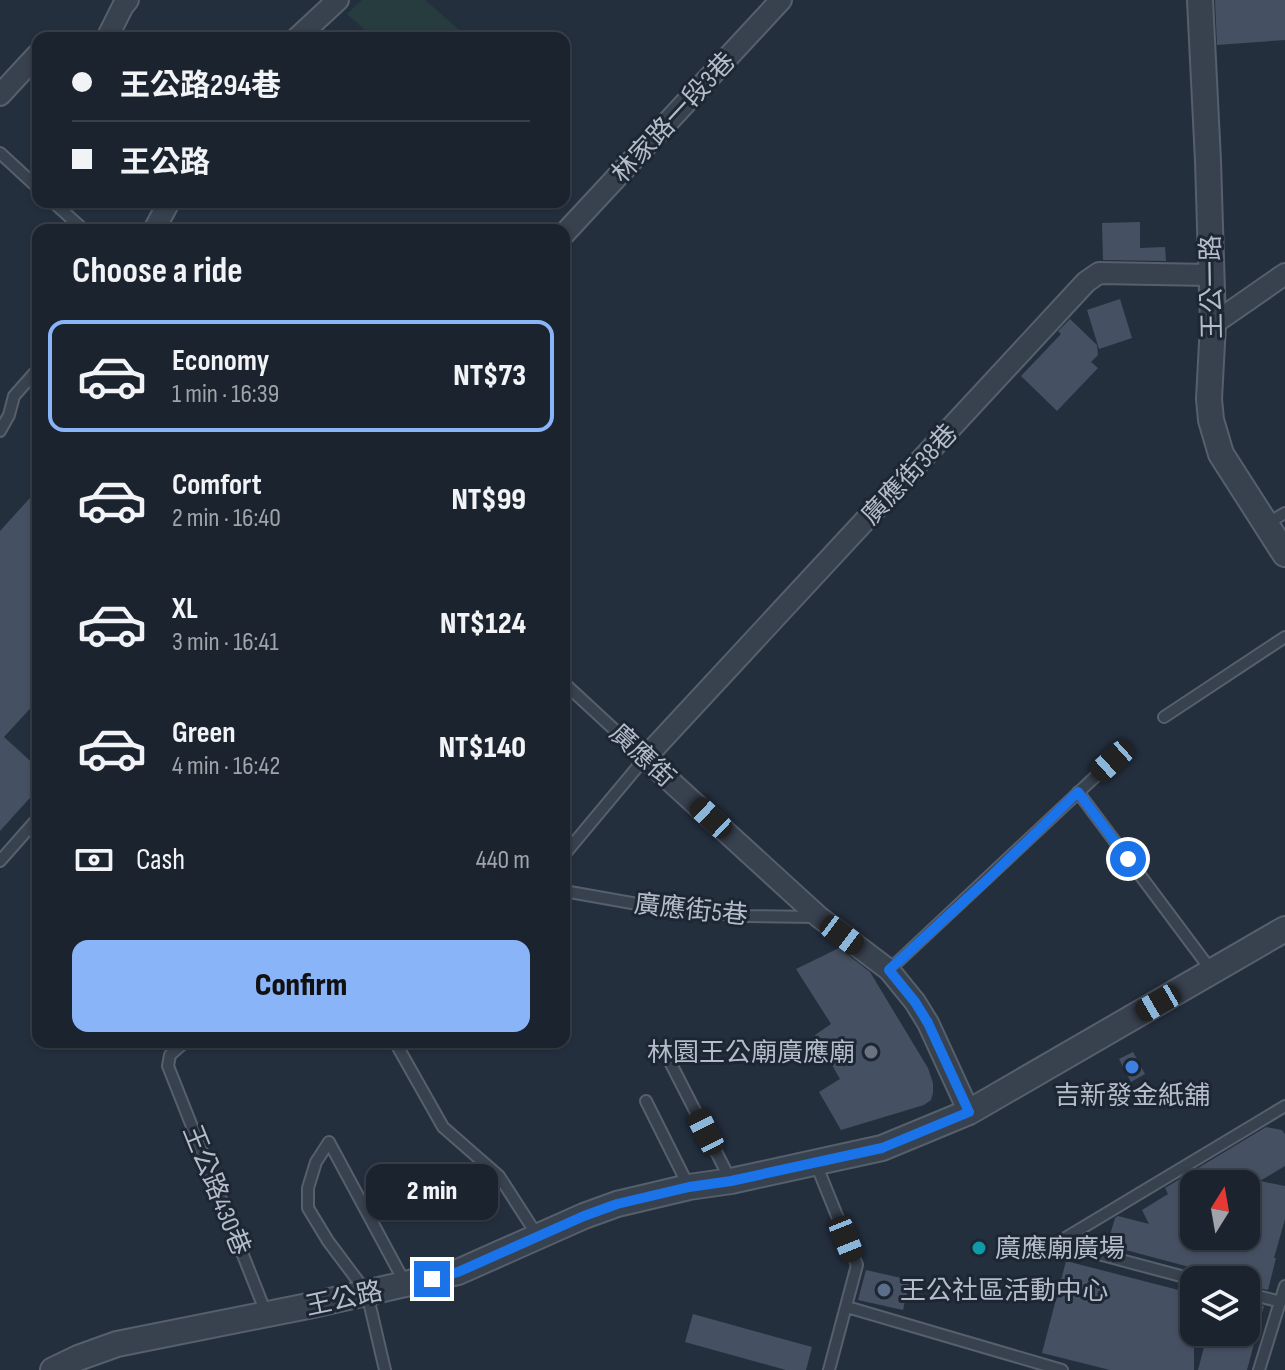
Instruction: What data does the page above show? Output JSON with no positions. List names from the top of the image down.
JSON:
{
  "streets": {
    "street": [
      "林家路一段3巷",
      "王公一路",
      "廣應街38巷",
      "廣應街",
      "王公路"
    ],
    "lane": ["廣應街5巷", "王公路430巷"]
  },
  "crossings": [
    ["王公一路", "廣應街38巷"],
    ["廣應街38巷", "廣應街"],
    ["廣應街", "廣應街5巷"],
    ["廣應街", "王公路"],
    ["王公路430巷", "王公路"]
  ],
  "places": [
    "林園王公廟廣應廟",
    "吉新發金紙舖",
    "廣應廟廣場",
    "王公社區活動中心"
  ],
  "north": "top",
  "page": {
    "banner": ["王公路294巷", "王公路"],
    "heading": "Choose a ride",
    "list": [
      {
        "name": "Economy",
        "note": "1 min · 16:39",
        "value": "NT$73"
      },
      {
        "name": "Comfort",
        "note": "2 min · 16:40",
        "value": "NT$99"
      },
      {
        "name": "XL",
        "note": "3 min · 16:41",
        "value": "NT$124"
      },
      {
        "name": "Green",
        "note": "4 min · 16:42",
        "value": "NT$140"
      }
    ],
    "pay": ["Cash", "440 m"],
    "buttons": "Confirm",
    "bubble": "2 min"
  }
}
